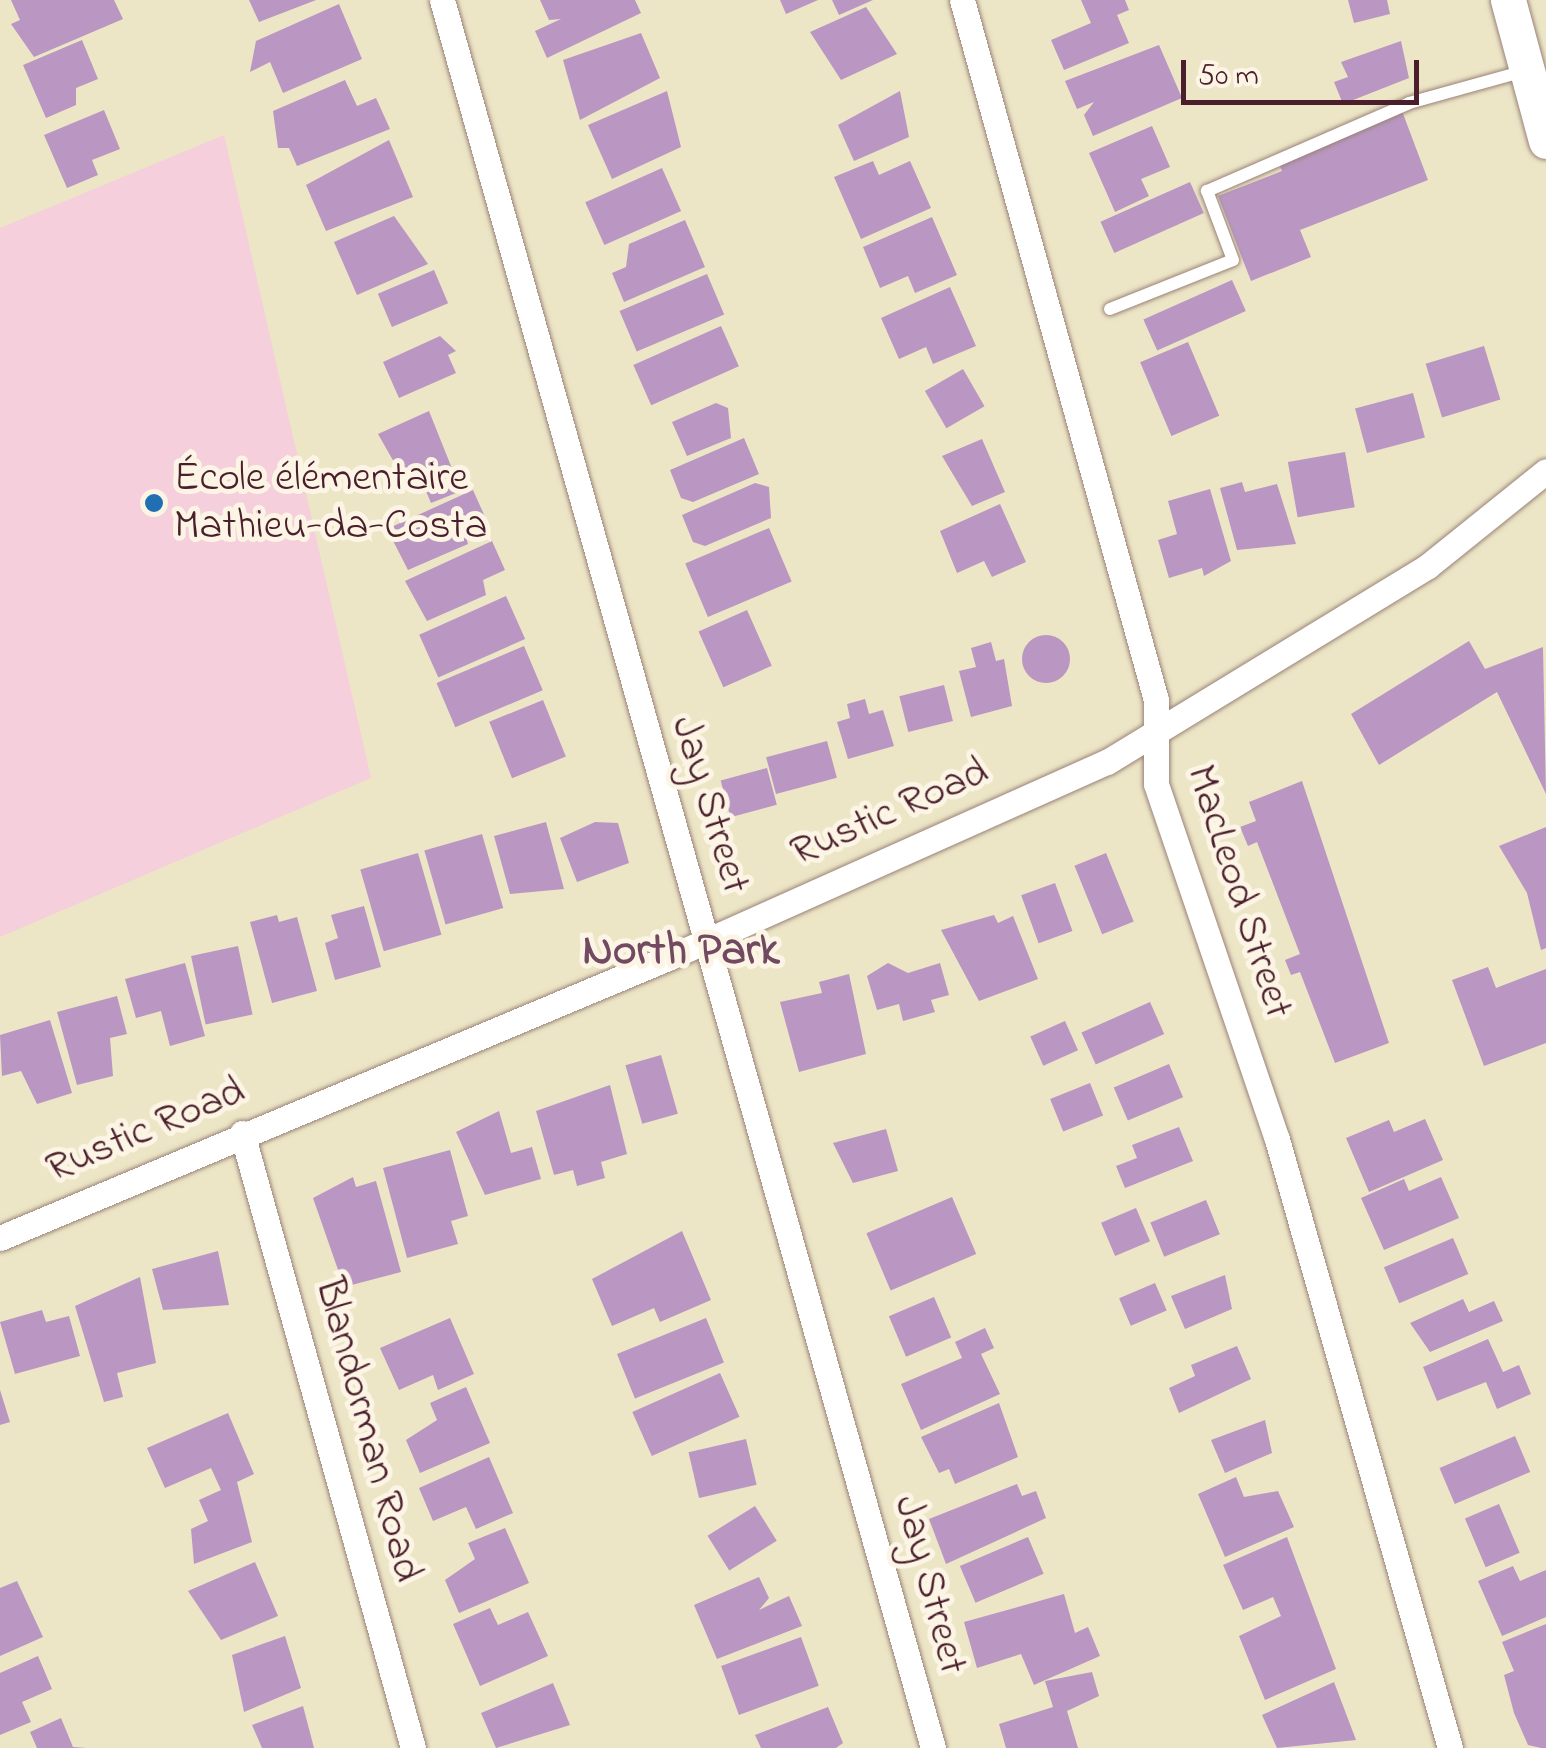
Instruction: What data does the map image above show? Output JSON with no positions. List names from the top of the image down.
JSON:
{
  "streets": {
    "street": [
      "Jay Street",
      "Rustic Road",
      "MacLeod Street",
      "Blandorman Road"
    ]
  },
  "crossings": [
    ["Jay Street", "Rustic Road"],
    ["Rustic Road", "MacLeod Street"],
    ["Rustic Road", "Blandorman Road"]
  ],
  "districts": ["North Park"],
  "places": ["École élémentaire Mathieu-da-Costa"],
  "scale_bar": "50 m"
}
